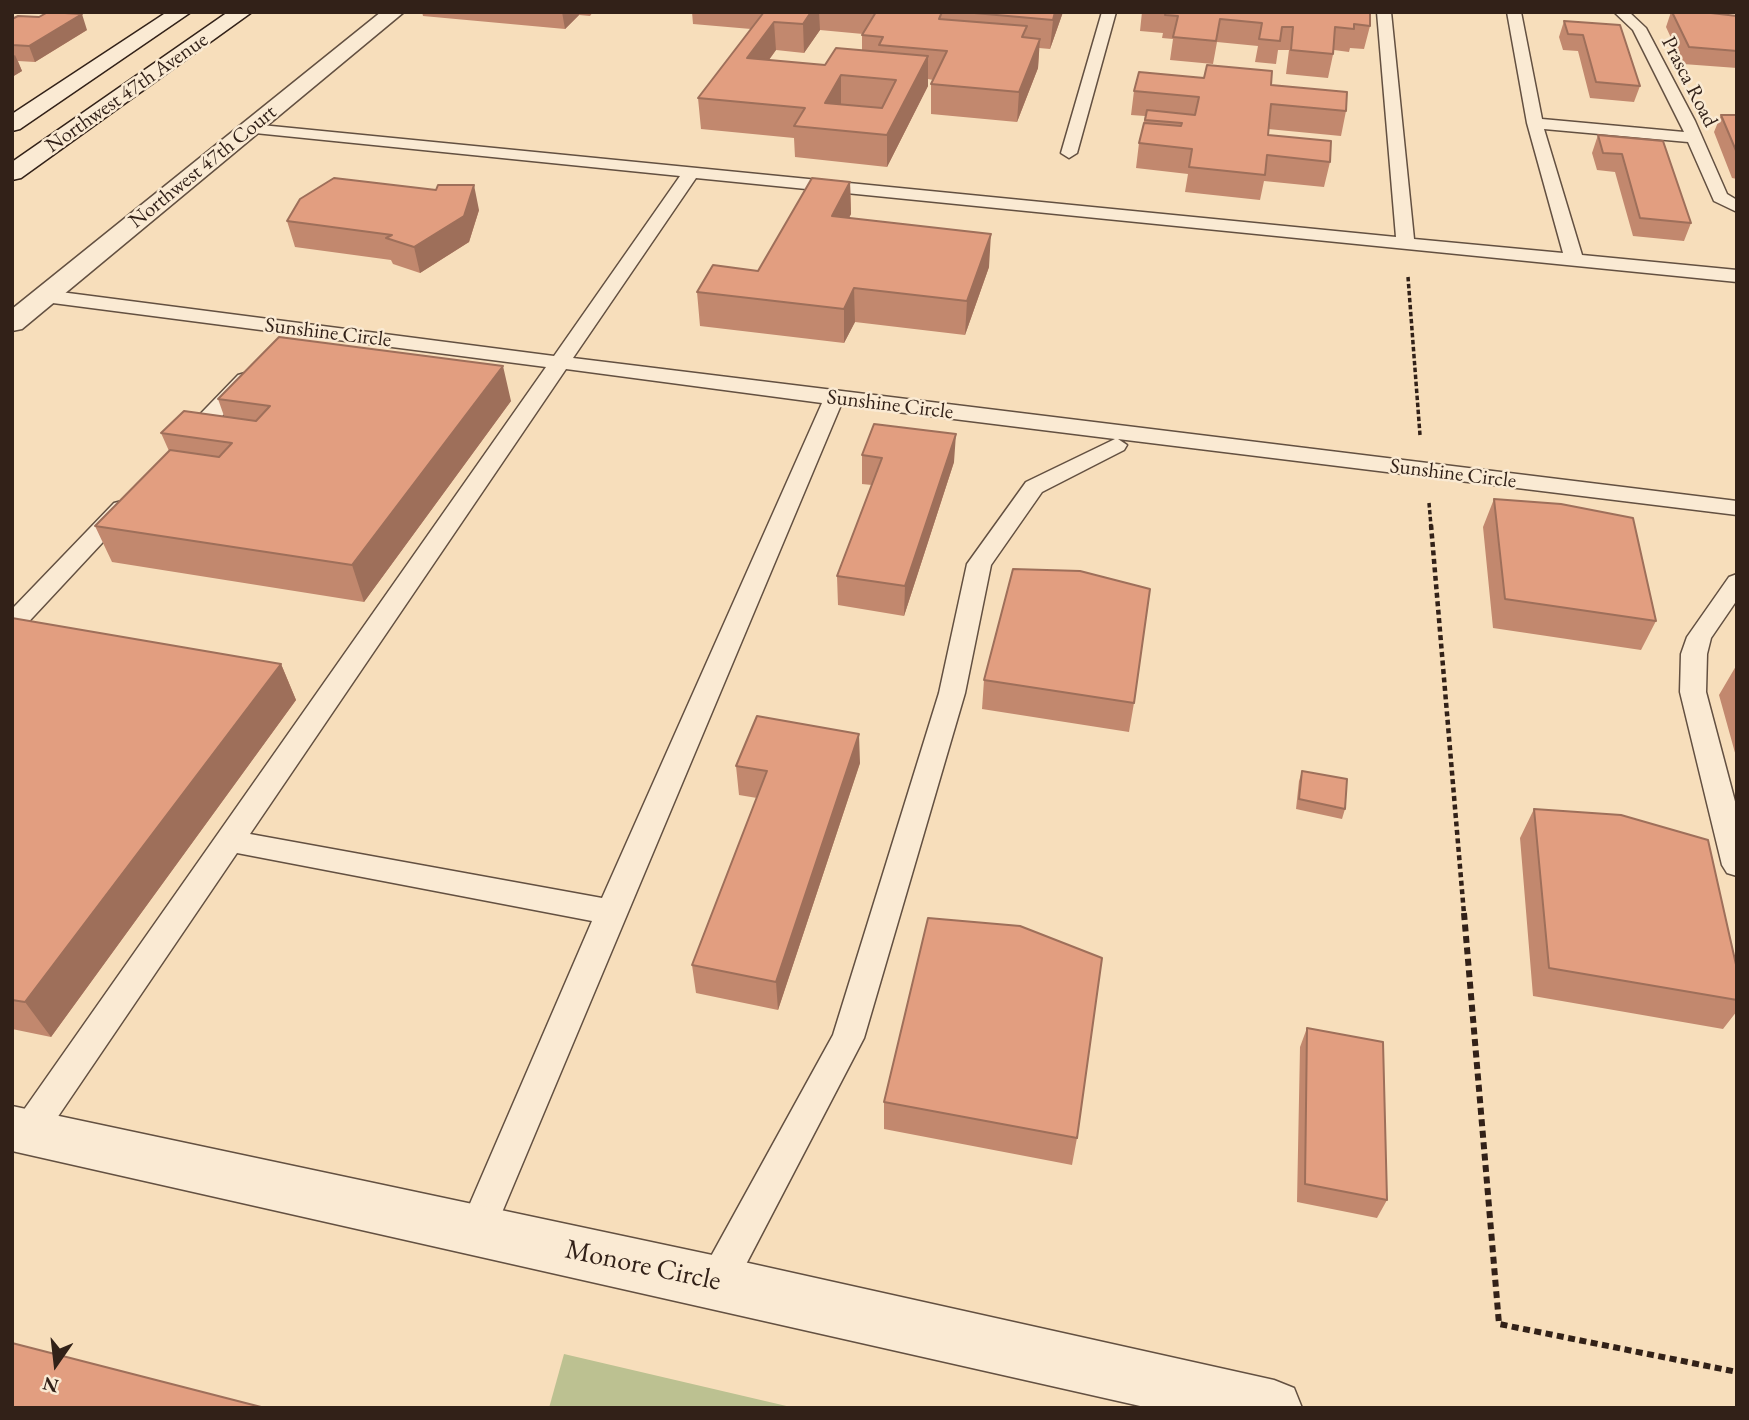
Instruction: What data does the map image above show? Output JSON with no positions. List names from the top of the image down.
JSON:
{
  "streets": {
    "street": ["Northwest 47th Avenue", "Northwest 47th Court", "Monore Circle"],
    "lane": ["Prasca Road", "Sunshine Circle"]
  },
  "crossings": [
    ["Northwest 47th Court", "Sunshine Circle"]
  ],
  "north": "bottom"
}
